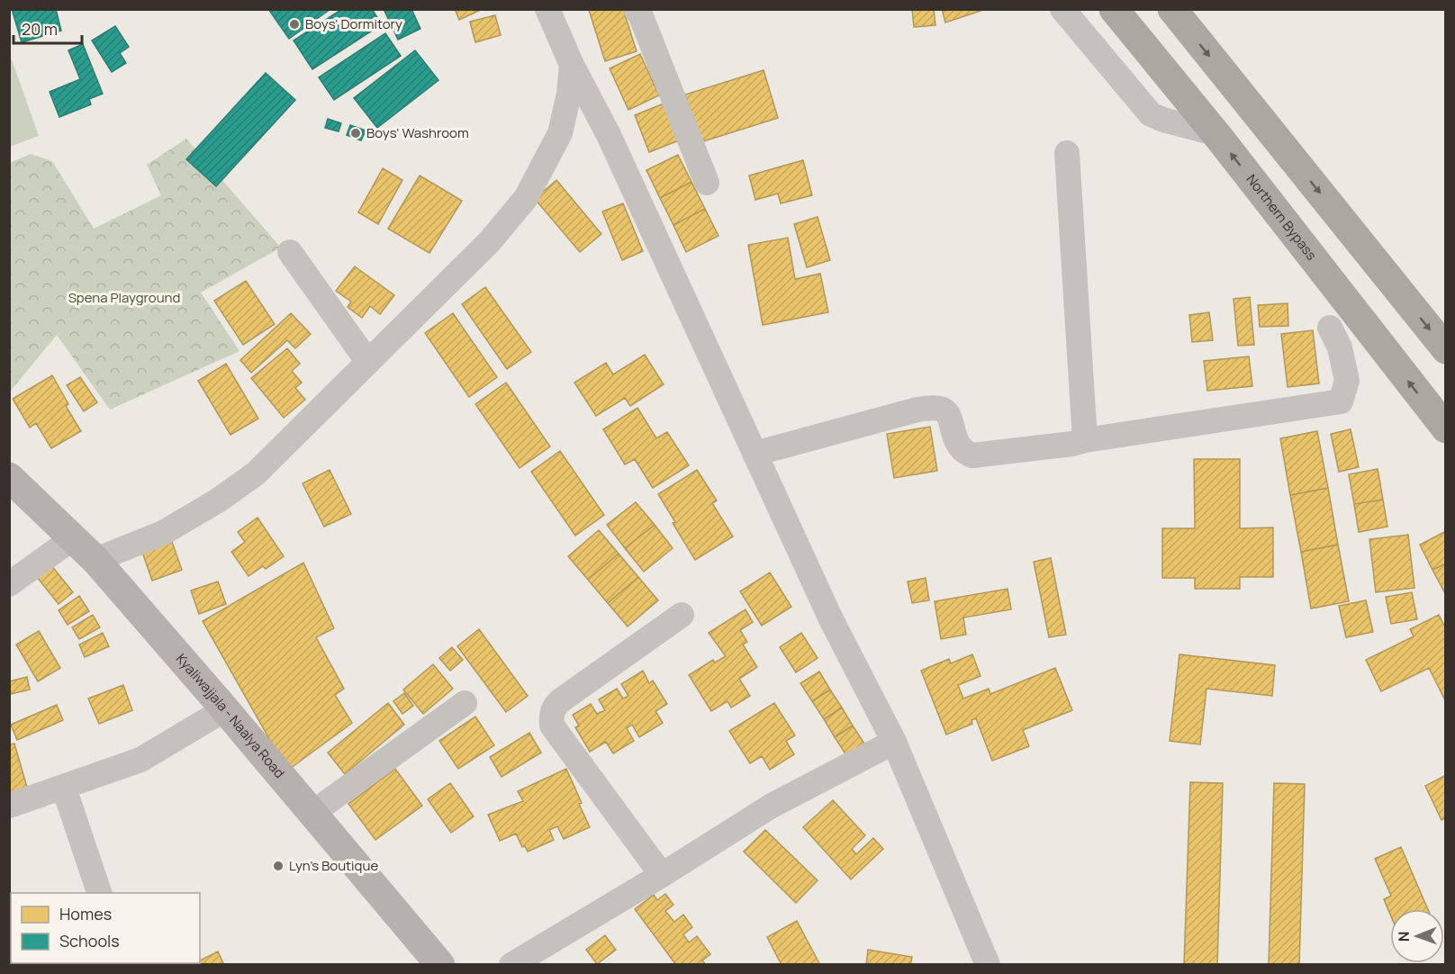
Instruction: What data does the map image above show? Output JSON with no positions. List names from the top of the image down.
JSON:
{
  "streets": {
    "highway": ["Northern Bypass"],
    "main road": ["Kyaliwajjala - Naalya Road"]
  },
  "parks": ["Spena Playground"],
  "places": ["Boys' Dormitory", "Boys' Washroom", "Lyn's Boutique"],
  "legend": ["Homes", "Schools"],
  "scale_bar": "20 m",
  "north": "left"
}
